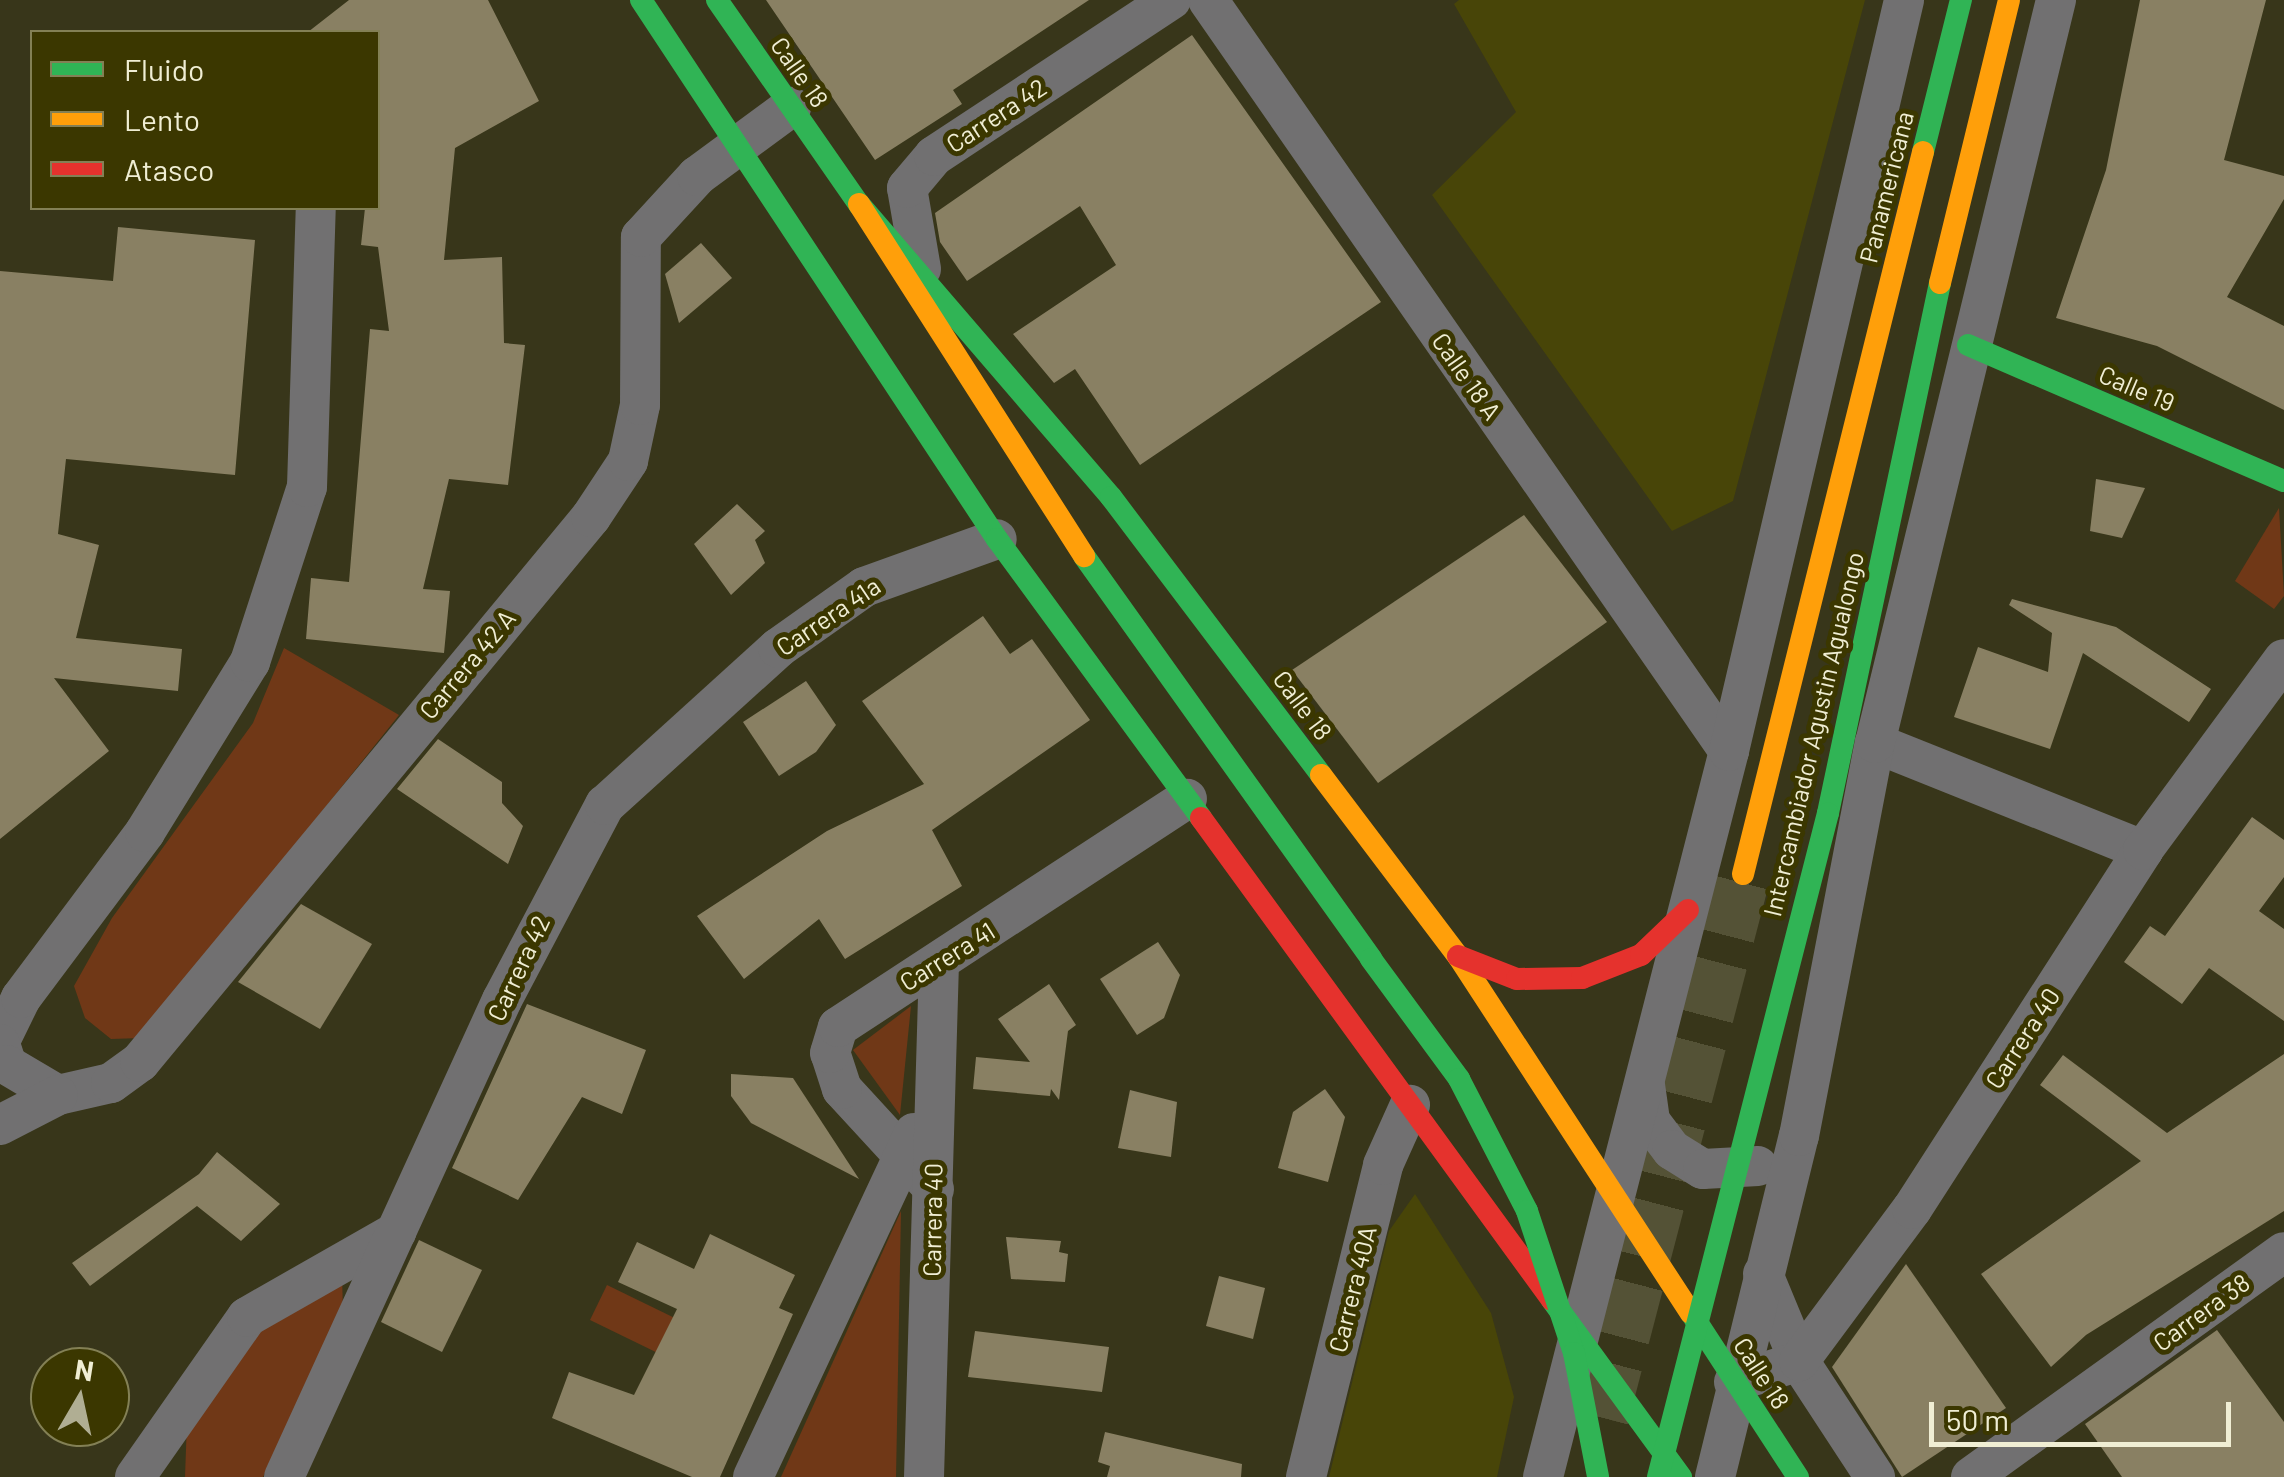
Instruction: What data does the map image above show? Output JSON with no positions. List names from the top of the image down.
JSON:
{
  "streets": {
    "main road": [
      "Calle 18",
      "Panamericana",
      "Calle 19",
      "Intercambiador Agustin Agualongo"
    ],
    "street": [
      "Carrera 42",
      "Calle 18 A",
      "Carrera 41a",
      "Carrera 42 A",
      "Carrera 41",
      "Carrera 40",
      "Carrera 40A",
      "Carrera 38"
    ]
  },
  "crossings": [
    ["Calle 18", "Carrera 42"],
    ["Calle 18", "Carrera 42 A"],
    ["Carrera 42", "Carrera 41a"],
    ["Panamericana", "Intercambiador Agustin Agualongo"],
    ["Carrera 41", "Carrera 40"]
  ],
  "legend": ["Fluido", "Lento", "Atasco"],
  "scale_bar": "50 m",
  "north": "top"
}
